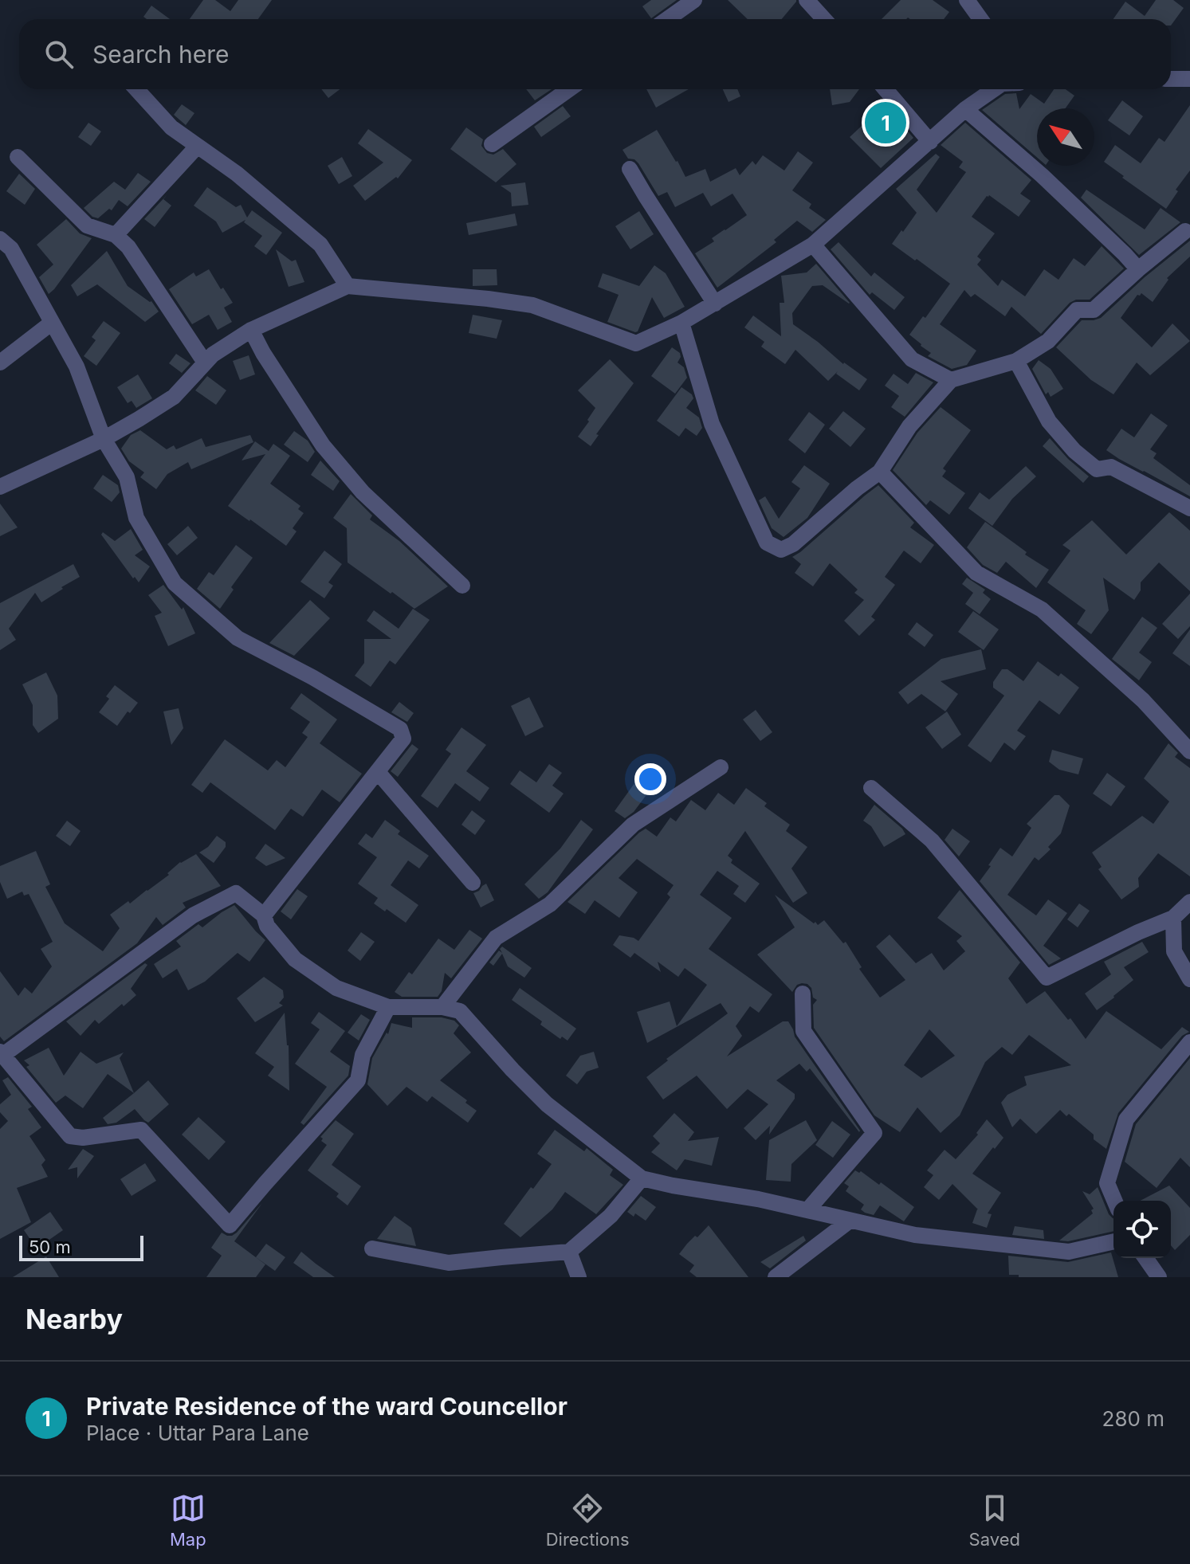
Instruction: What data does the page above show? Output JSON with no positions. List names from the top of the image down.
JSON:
{
  "scale_bar": "50 m",
  "north": "top left",
  "page": {
    "search": "Search here",
    "pins": "1",
    "scale": "50 m",
    "heading": "Nearby",
    "list": [
      {
        "mark": "1",
        "name": "Private Residence of the ward Councellor",
        "note": "Place · Uttar Para Lane",
        "value": "280 m"
      }
    ],
    "nav": ["Map", "Directions", "Saved"]
  }
}
